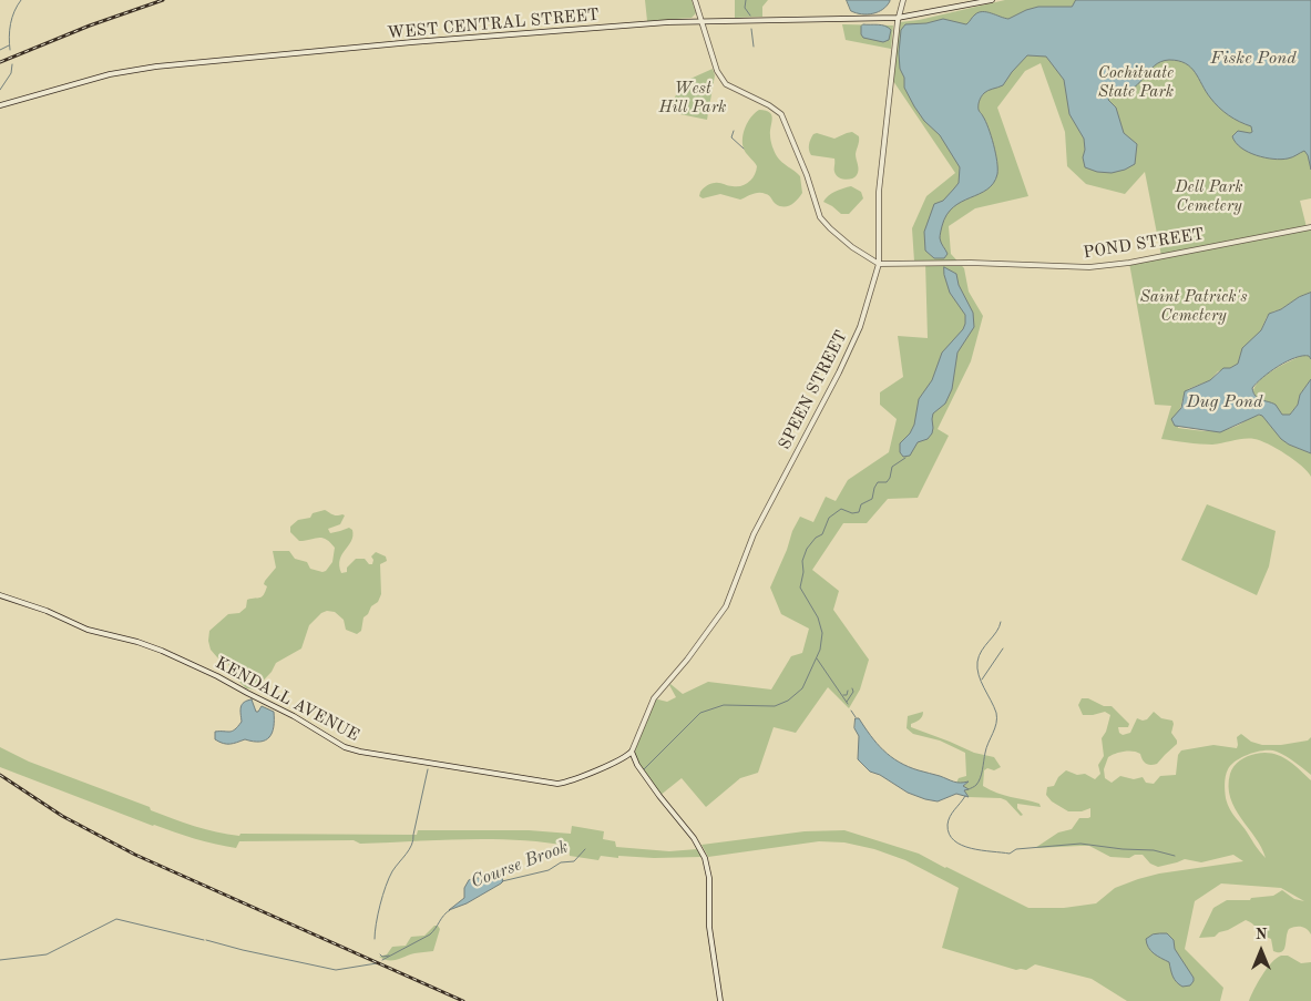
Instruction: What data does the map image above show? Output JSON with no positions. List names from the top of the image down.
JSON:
{
  "streets": {
    "main road": [
      "WEST CENTRAL STREET",
      "POND STREET",
      "SPEEN STREET",
      "KENDALL AVENUE"
    ]
  },
  "crossings": [
    ["WEST CENTRAL STREET", "SPEEN STREET"],
    ["POND STREET", "SPEEN STREET"],
    ["SPEEN STREET", "KENDALL AVENUE"]
  ],
  "water": ["Fiske Pond", "Dug Pond", "Course Brook"],
  "parks": [
    "Cochituate State Park",
    "West Hill Park",
    "Dell Park Cemetery",
    "Saint Patrick's Cemetery"
  ],
  "north": "top"
}
